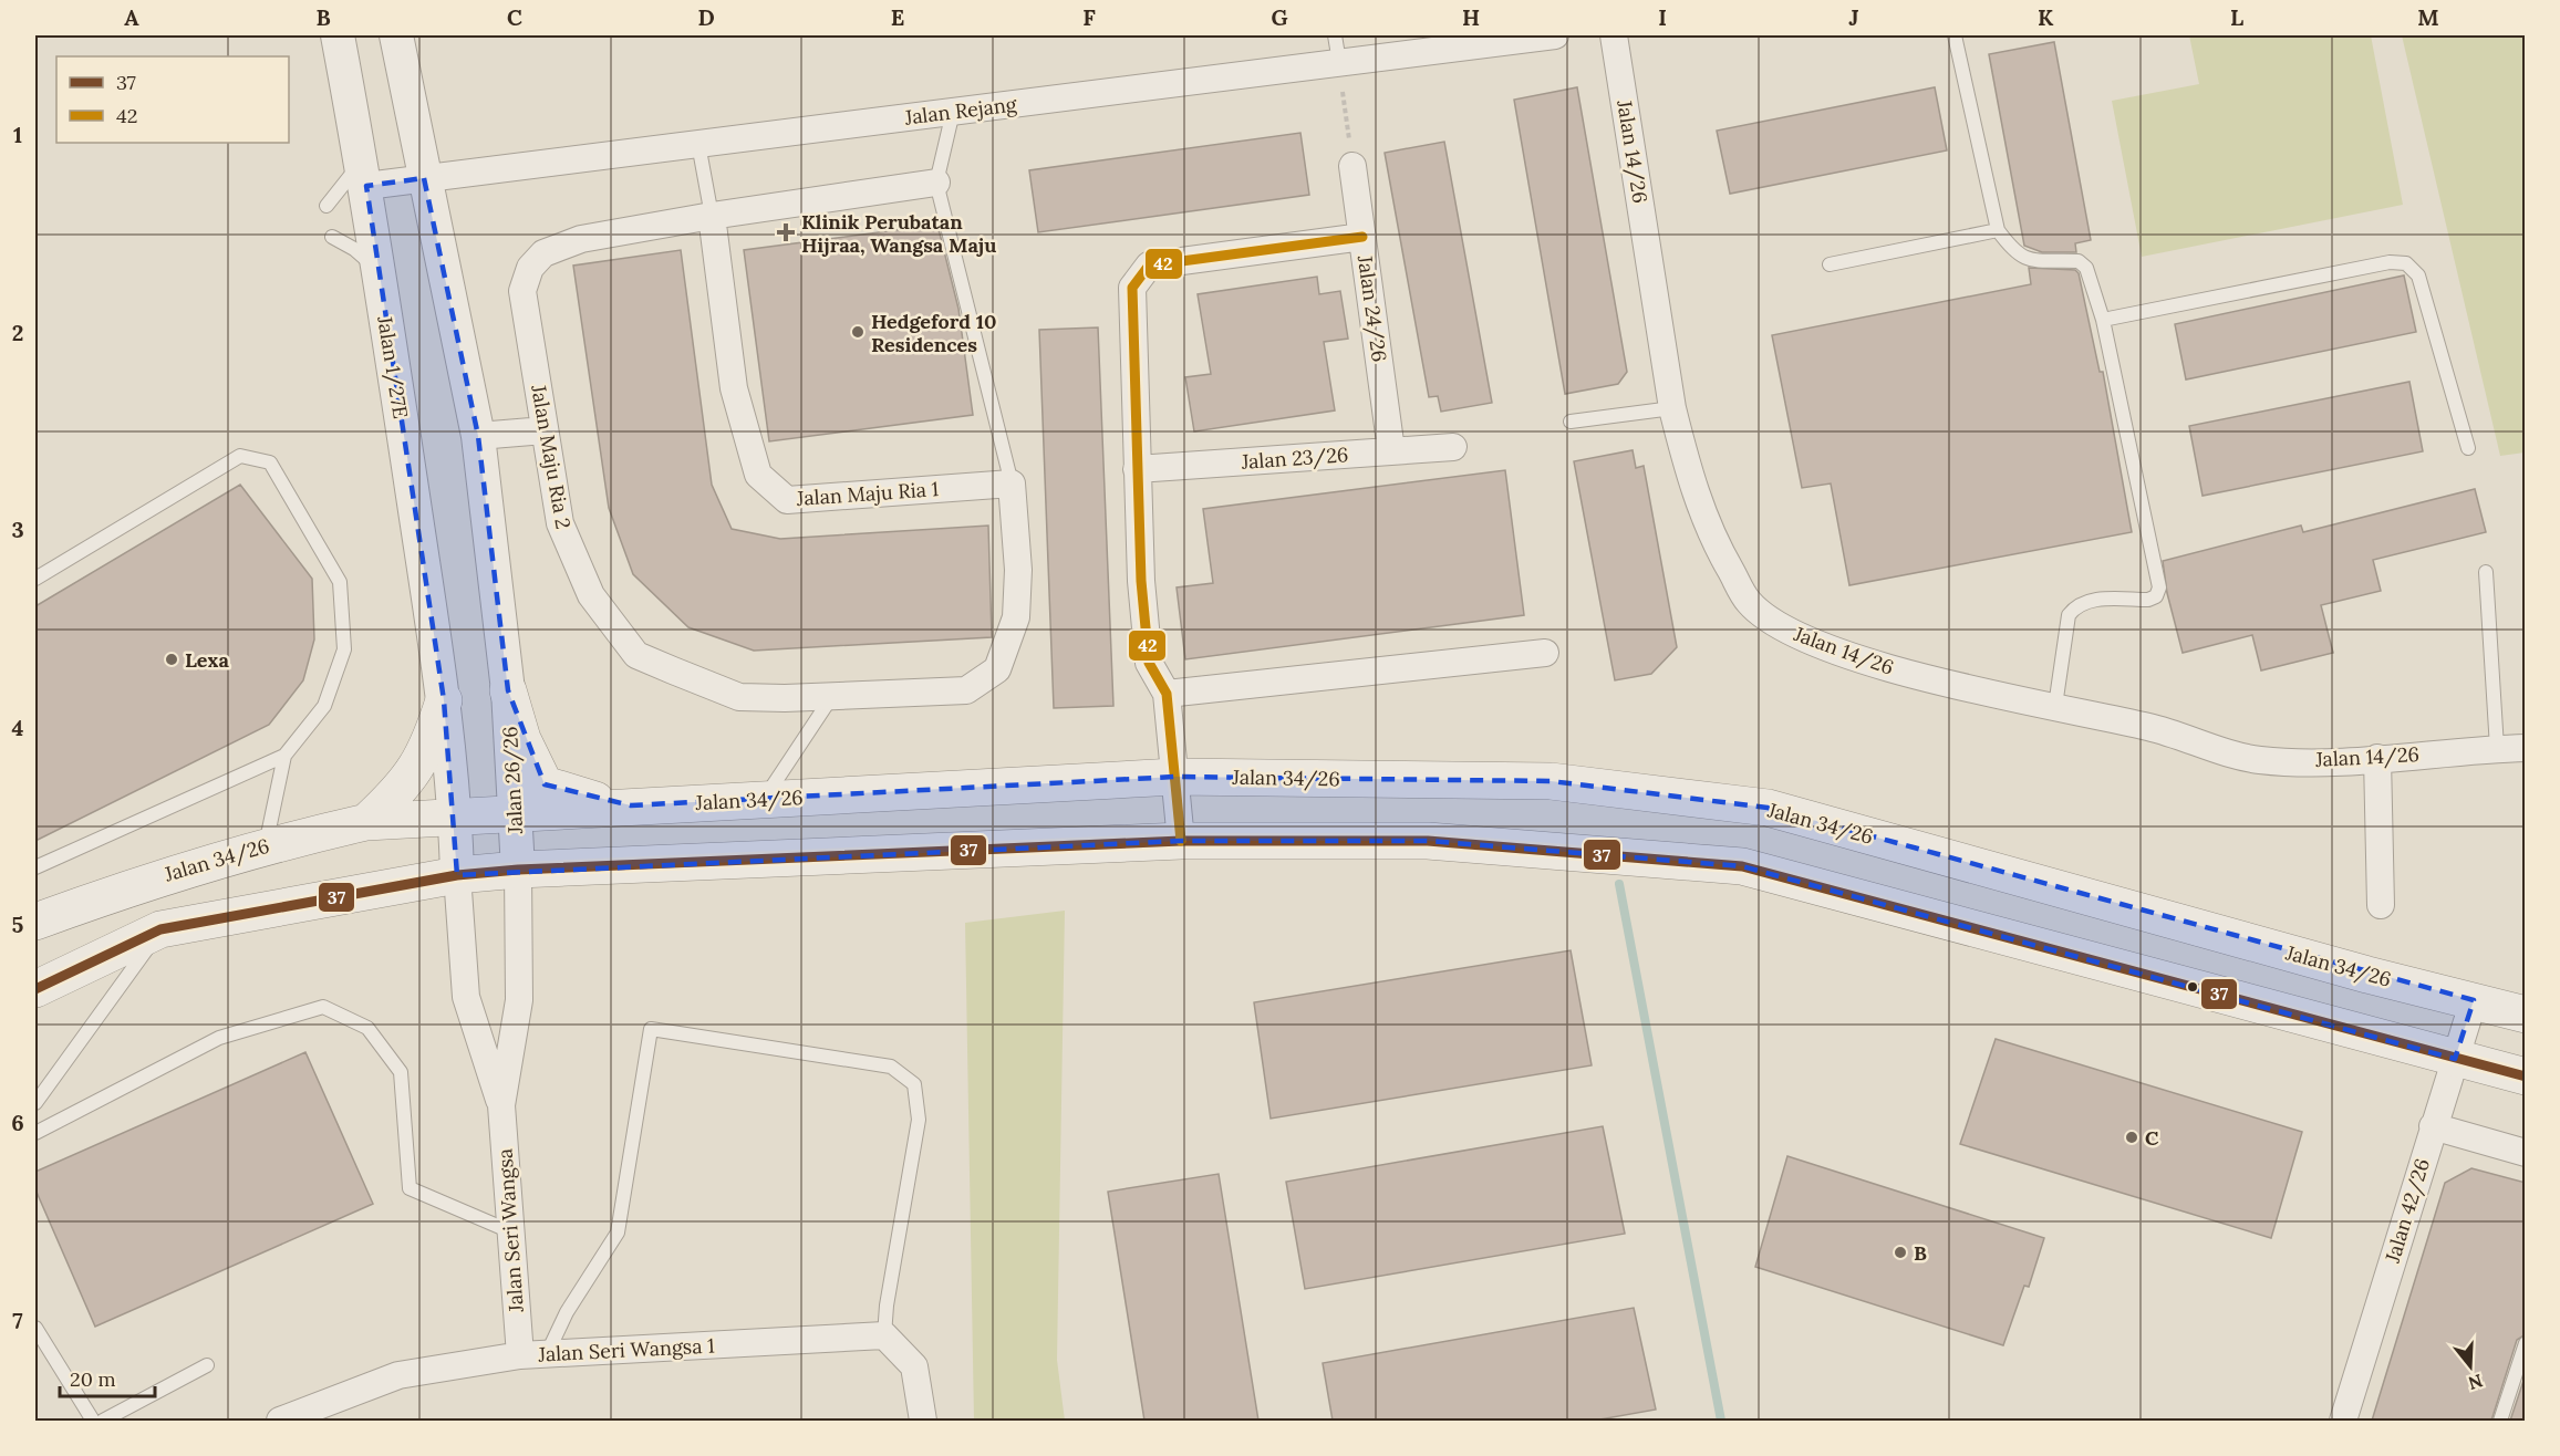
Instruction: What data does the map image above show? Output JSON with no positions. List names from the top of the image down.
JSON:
{
  "streets": {
    "main road": ["Jalan 34/26"],
    "street": [
      "Jalan Rejang",
      "Jalan 14/26",
      "Jalan 24/26",
      "Jalan 1/27E",
      "Jalan Maju Ria 2",
      "Jalan 23/26",
      "Jalan Maju Ria 1",
      "Jalan 26/26",
      "Jalan 42/26",
      "Jalan Seri Wangsa",
      "Jalan Seri Wangsa 1"
    ]
  },
  "crossings": [
    ["Jalan Rejang", "Jalan 1/27E"],
    ["Jalan 24/26", "Jalan 23/26"],
    ["Jalan Maju Ria 2", "Jalan Maju Ria 1"],
    ["Jalan 34/26", "Jalan 26/26"],
    ["Jalan 34/26", "Jalan 42/26"],
    ["Jalan 26/26", "Jalan Seri Wangsa"],
    ["Jalan Seri Wangsa", "Jalan Seri Wangsa 1"]
  ],
  "places": {
    "health": ["Klinik Perubatan Hijraa, Wangsa Maju"],
    "other": [
      "Hedgeford 10 Residences",
      "Lexa",
      "C",
      "B"
    ]
  },
  "lines": ["transit line 42", "transit line 37"],
  "legend": ["37", "42"],
  "scale_bar": "20 m",
  "north": "bottom",
  "grid": {
    "columns": [
      "A",
      "B",
      "C",
      "D",
      "E",
      "F",
      "G",
      "H",
      "I",
      "J",
      "K",
      "L",
      "M"
    ],
    "rows": [
      "1",
      "2",
      "3",
      "4",
      "5",
      "6",
      "7"
    ]
  }
}
